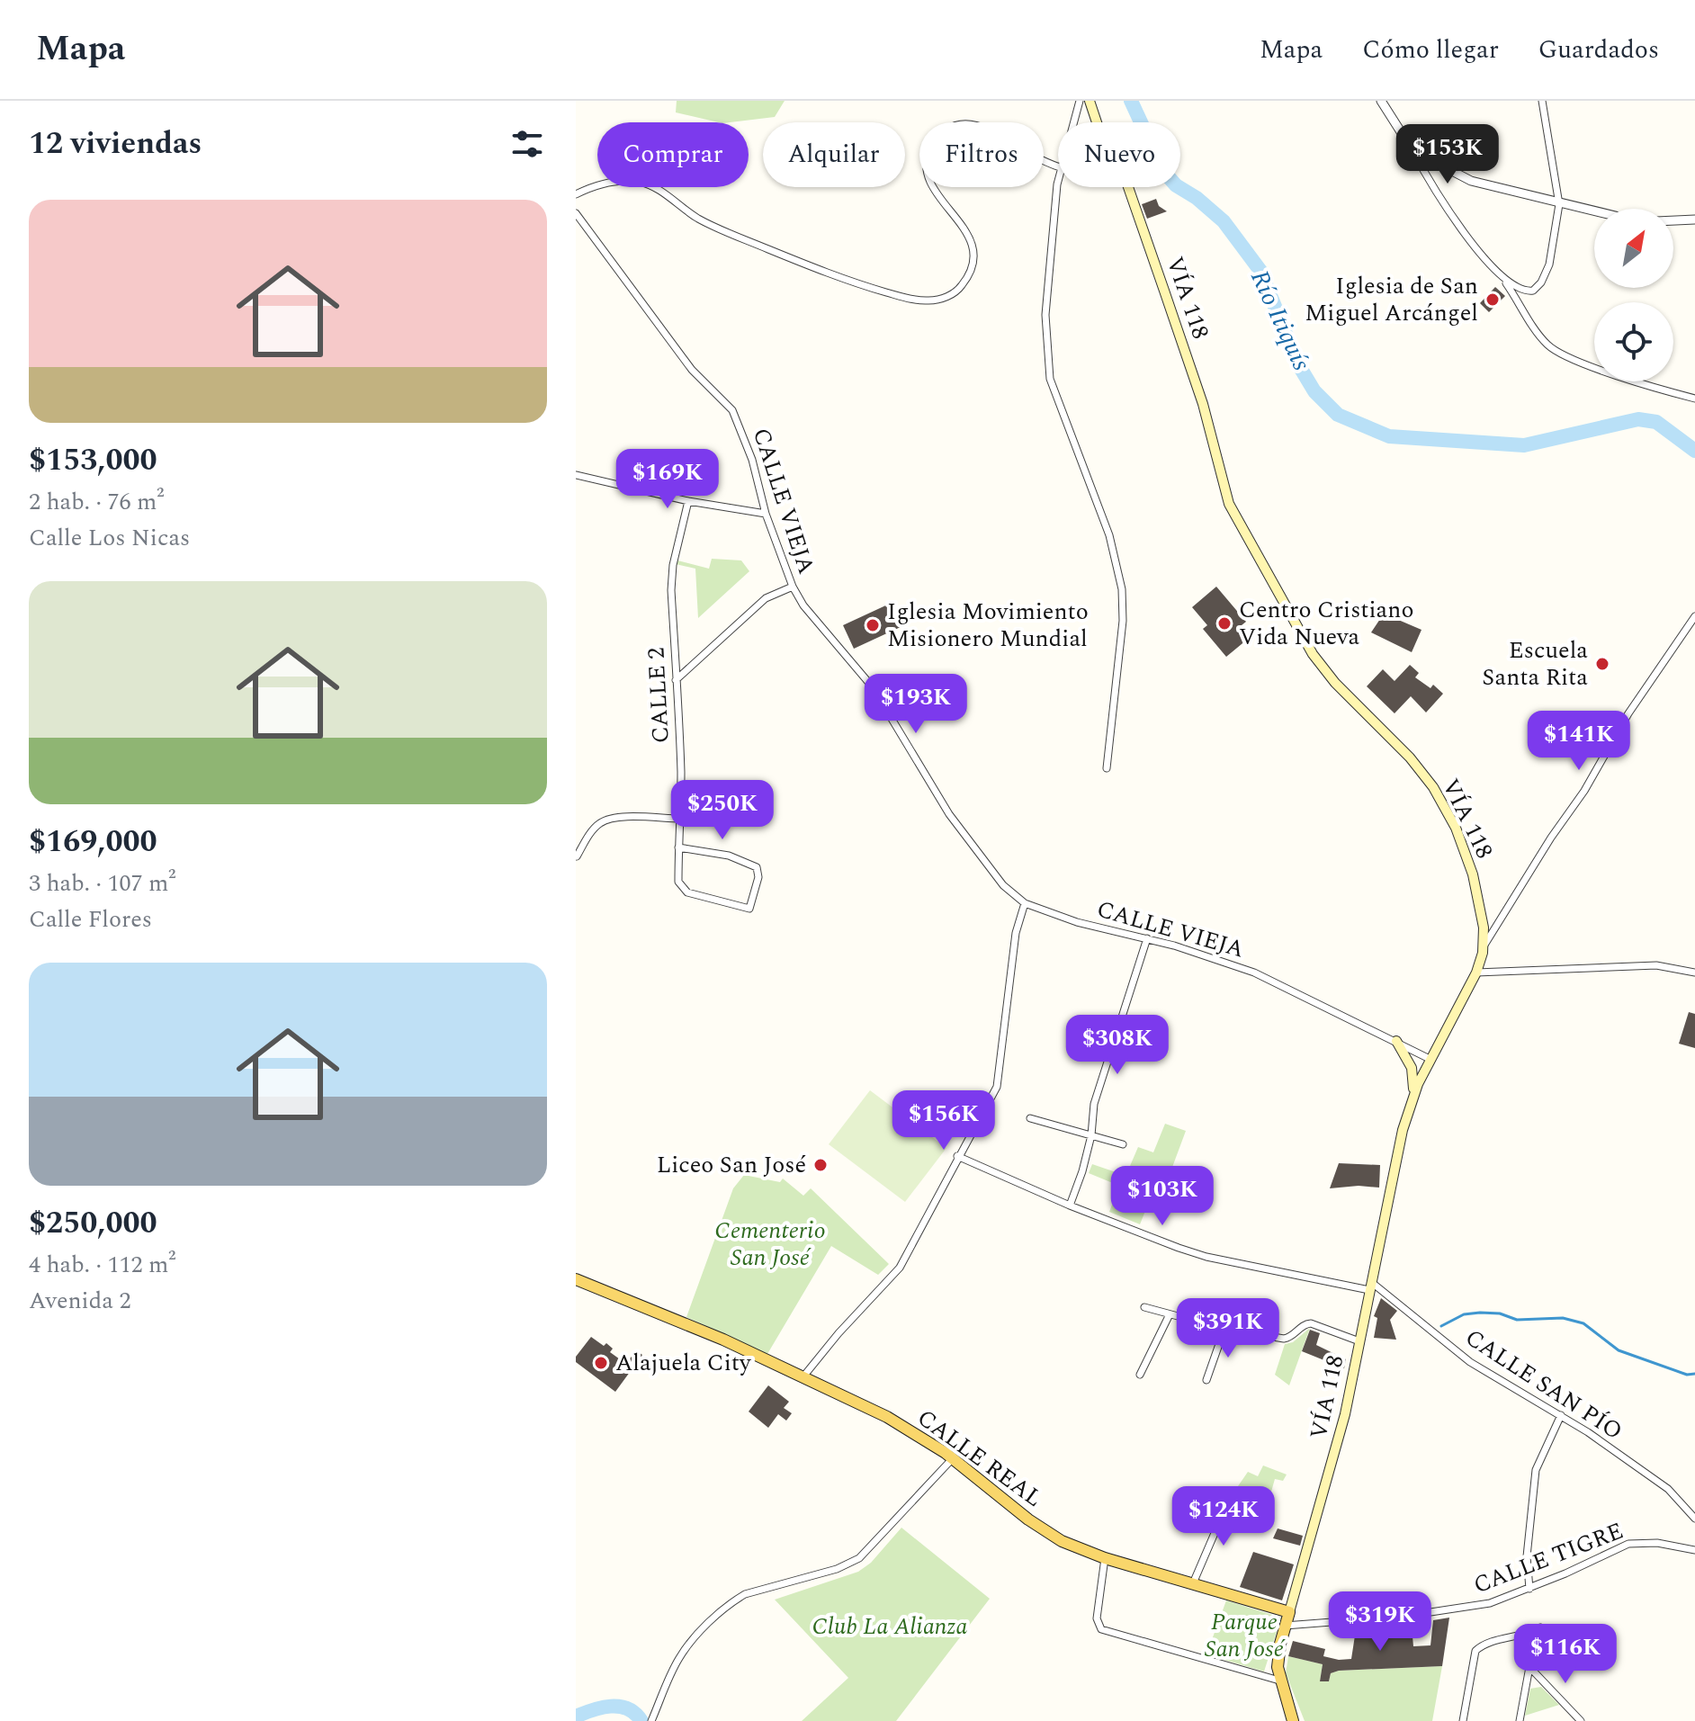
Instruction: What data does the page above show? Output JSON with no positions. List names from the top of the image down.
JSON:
{
  "streets": {
    "main road": ["VÍA 118", "CALLE REAL"],
    "street": [
      "CALLE VIEJA",
      "CALLE 2",
      "CALLE SAN PÍO",
      "CALLE TIGRE"
    ]
  },
  "crossings": [
    ["VÍA 118", "CALLE VIEJA"],
    ["VÍA 118", "CALLE SAN PÍO"],
    ["VÍA 118", "CALLE REAL"]
  ],
  "water": ["Río Itiquís"],
  "parks": ["Cementerio San José", "Parque San José", "Club La Alianza"],
  "places": [
    "Iglesia de San Miguel Arcángel",
    "Centro Cristiano Vida Nueva",
    "Iglesia Movimiento Misionero Mundial",
    "Escuela Santa Rita",
    "Liceo San José",
    "Alajuela City"
  ],
  "north": "top right",
  "page": {
    "header": "Mapa",
    "nav": ["Mapa", "Cómo llegar", "Guardados"],
    "heading": "12 viviendas",
    "chip": [
      "Comprar",
      "Alquilar",
      "Filtros",
      "Nuevo"
    ],
    "price": [
      "$153K",
      "$169K",
      "$193K",
      "$141K",
      "$250K",
      "$308K",
      "$156K",
      "$103K",
      "$391K",
      "$124K",
      "$319K",
      "$116K"
    ],
    "list": [
      {
        "name": "$153,000",
        "note": "2 hab. · 76 m² · Calle Los Nicas"
      },
      {
        "name": "$169,000",
        "note": "3 hab. · 107 m² · Calle Flores"
      },
      {
        "name": "$250,000",
        "note": "4 hab. · 112 m² · Avenida 2"
      }
    ]
  }
}
